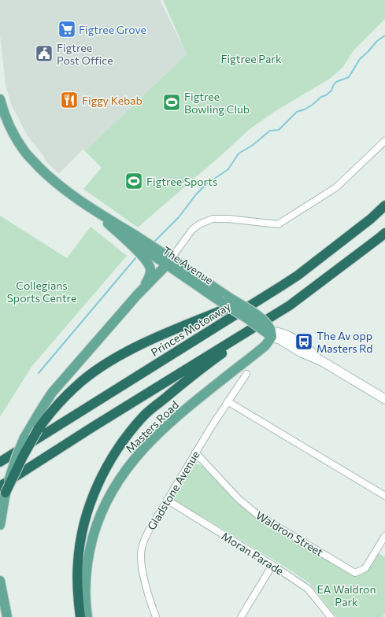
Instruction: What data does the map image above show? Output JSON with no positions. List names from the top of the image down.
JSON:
{
  "streets": {
    "highway": ["Princes Motorway"],
    "main road": ["The Avenue", "Masters Road"],
    "street": ["Gladstone Avenue", "Waldron Street", "Moran Parade"]
  },
  "crossings": [
    ["The Avenue", "Masters Road"],
    ["Gladstone Avenue", "Waldron Street"],
    ["Gladstone Avenue", "Moran Parade"]
  ],
  "parks": ["Figtree Park", "Collegians Sports Centre", "EA Waldron Park"],
  "places": {
    "supermarket": ["Figtree Grove"],
    "public building": ["Figtree Post Office"],
    "restaurant": ["Figgy Kebab"],
    "sports": ["Figtree Bowling Club", "Figtree Sports"],
    "bus stop": ["The Av opp Masters Rd"]
  }
}
